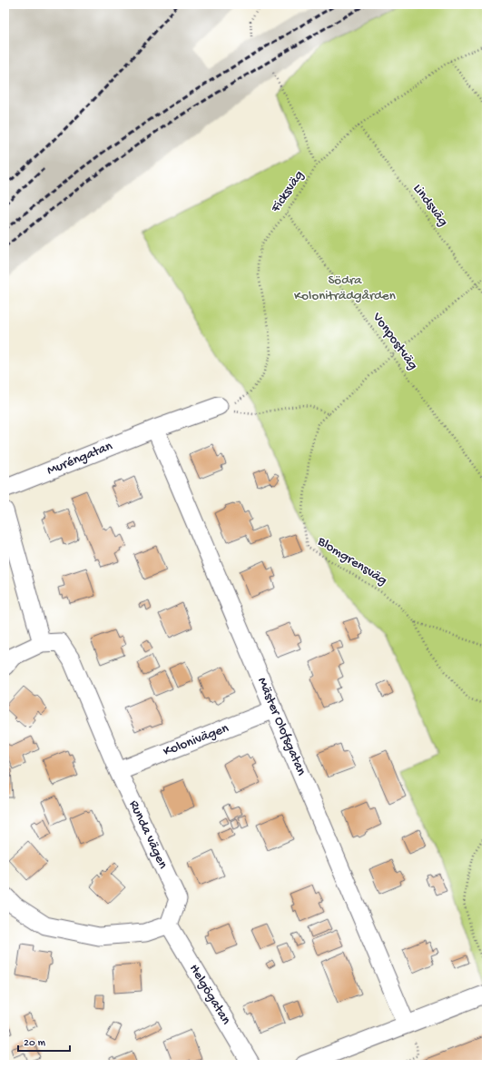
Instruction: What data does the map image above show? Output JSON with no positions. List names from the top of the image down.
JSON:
{
  "streets": {
    "street": [
      "Muréngatan",
      "Mäster Olofsgatan",
      "Kolonivägen",
      "Runda vägen",
      "Helgögatan"
    ],
    "path": [
      "Ficksväg",
      "Lindsväg",
      "Vonpostväg",
      "Blomgrensväg"
    ]
  },
  "crossings": [
    ["Ficksväg", "Lindsväg"],
    ["Ficksväg", "Vonpostväg"],
    ["Ficksväg", "Muréngatan"],
    ["Lindsväg", "Blomgrensväg"],
    ["Vonpostväg", "Blomgrensväg"],
    ["Muréngatan", "Mäster Olofsgatan"],
    ["Mäster Olofsgatan", "Kolonivägen"],
    ["Kolonivägen", "Runda vägen"],
    ["Runda vägen", "Helgögatan"]
  ],
  "parks": ["Södra Koloniträdgården"],
  "scale_bar": "20 m"
}
